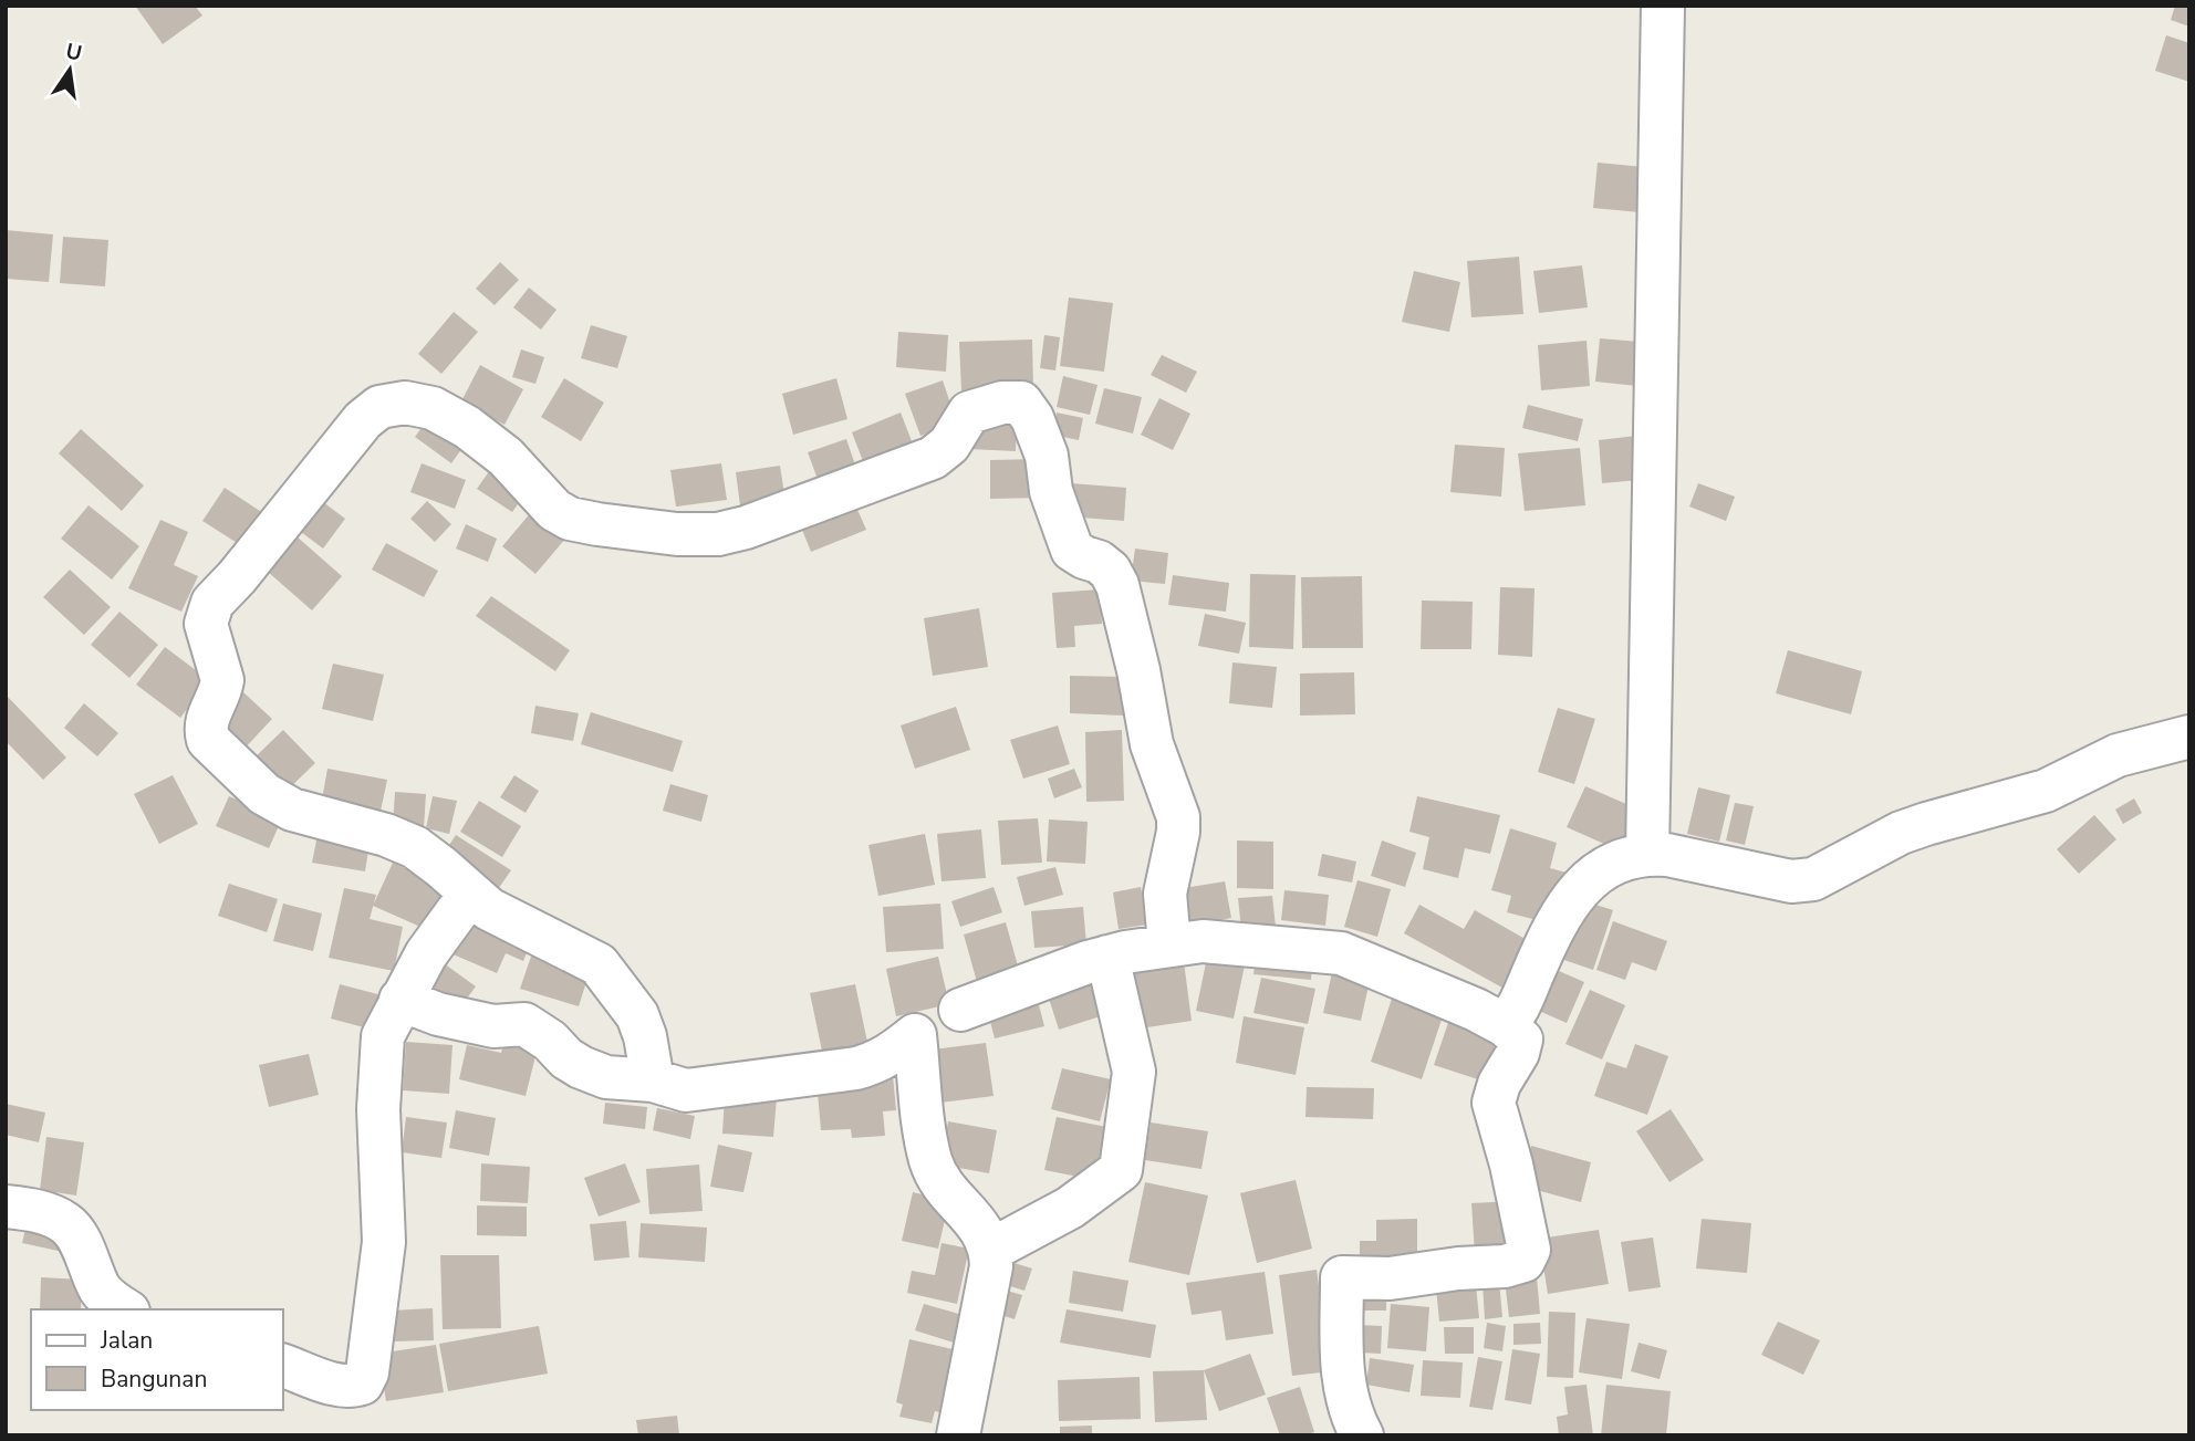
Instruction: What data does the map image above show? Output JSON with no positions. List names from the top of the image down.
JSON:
{
  "legend": ["Jalan", "Bangunan"],
  "north": "top"
}
